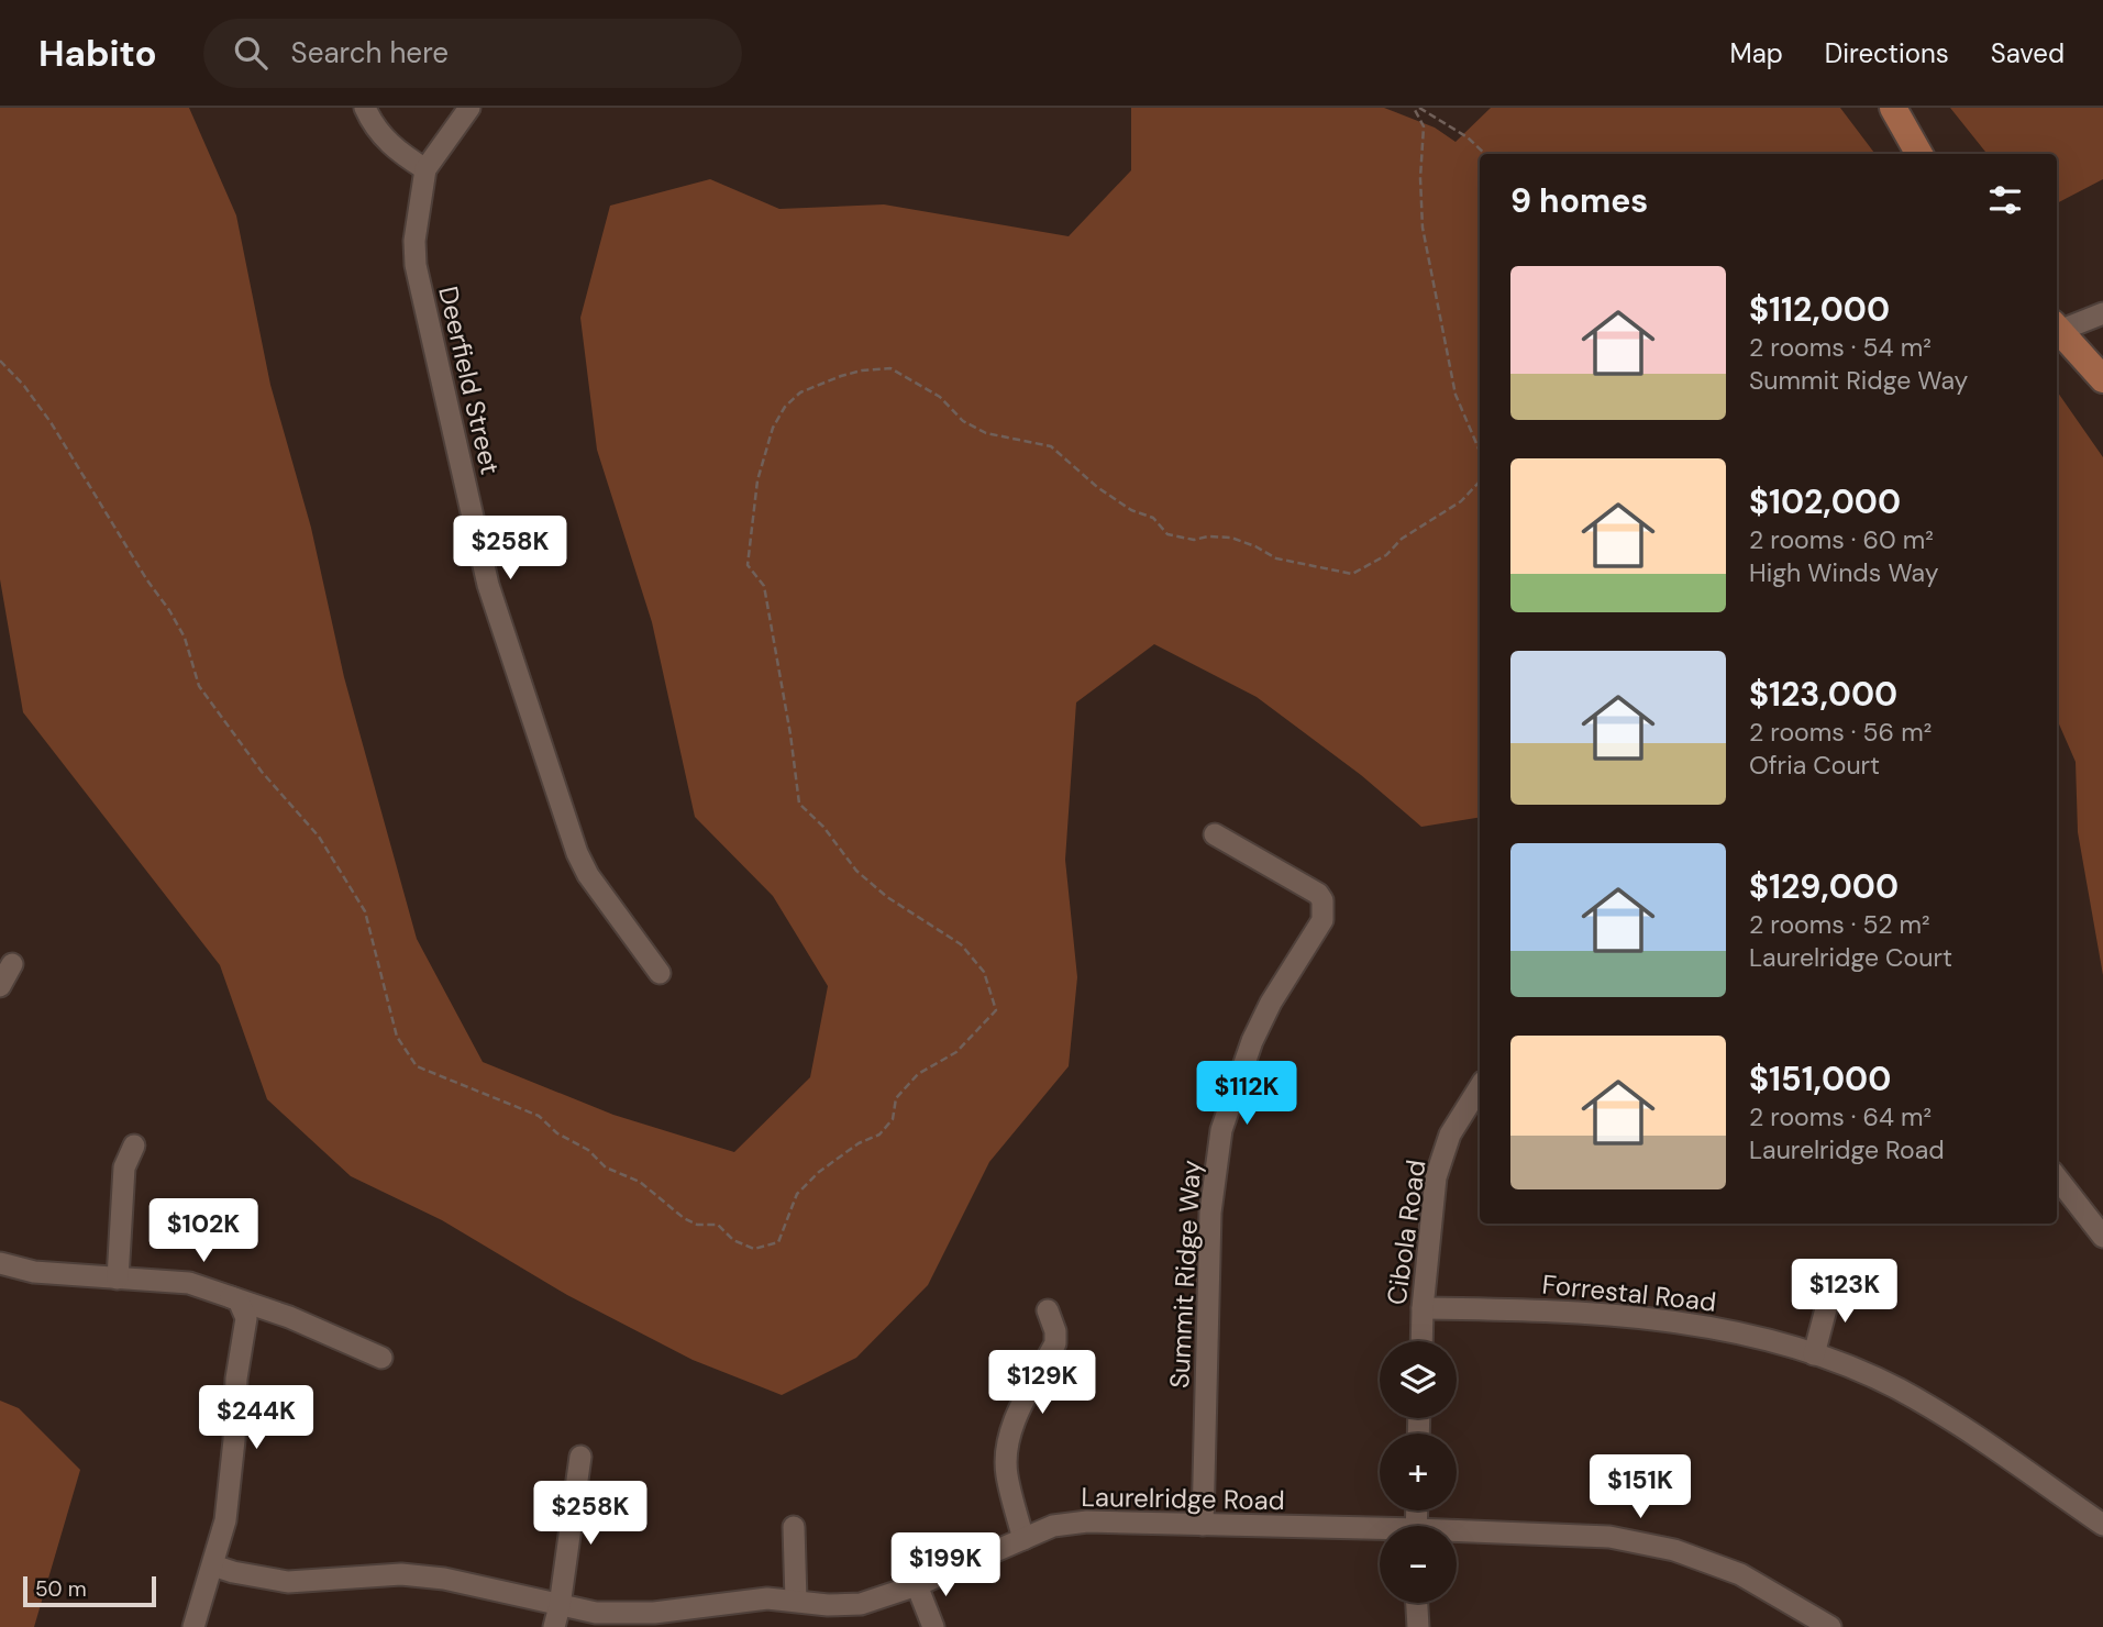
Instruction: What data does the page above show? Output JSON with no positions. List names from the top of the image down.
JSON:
{
  "streets": {
    "street": [
      "Deerfield Street",
      "Cibola Road",
      "Summit Ridge Way",
      "Forrestal Road",
      "Laurelridge Road"
    ]
  },
  "crossings": [
    ["Cibola Road", "Forrestal Road"],
    ["Summit Ridge Way", "Laurelridge Road"]
  ],
  "scale_bar": "50 m",
  "page": {
    "header": "Habito",
    "search": "Search here",
    "nav": ["Map", "Directions", "Saved"],
    "heading": "9 homes",
    "list": [
      {
        "name": "$112,000",
        "note": "2 rooms · 54 m² · Summit Ridge Way"
      },
      {
        "name": "$102,000",
        "note": "2 rooms · 60 m² · High Winds Way"
      },
      {
        "name": "$123,000",
        "note": "2 rooms · 56 m² · Ofria Court"
      },
      {
        "name": "$129,000",
        "note": "2 rooms · 52 m² · Laurelridge Court"
      },
      {
        "name": "$151,000",
        "note": "2 rooms · 64 m² · Laurelridge Road"
      }
    ],
    "price": [
      "$258K",
      "$112K",
      "$102K",
      "$123K",
      "$129K",
      "$244K",
      "$151K",
      "$258K",
      "$199K"
    ],
    "map_buttons": ["+", "−"],
    "scale": "50 m"
  }
}
